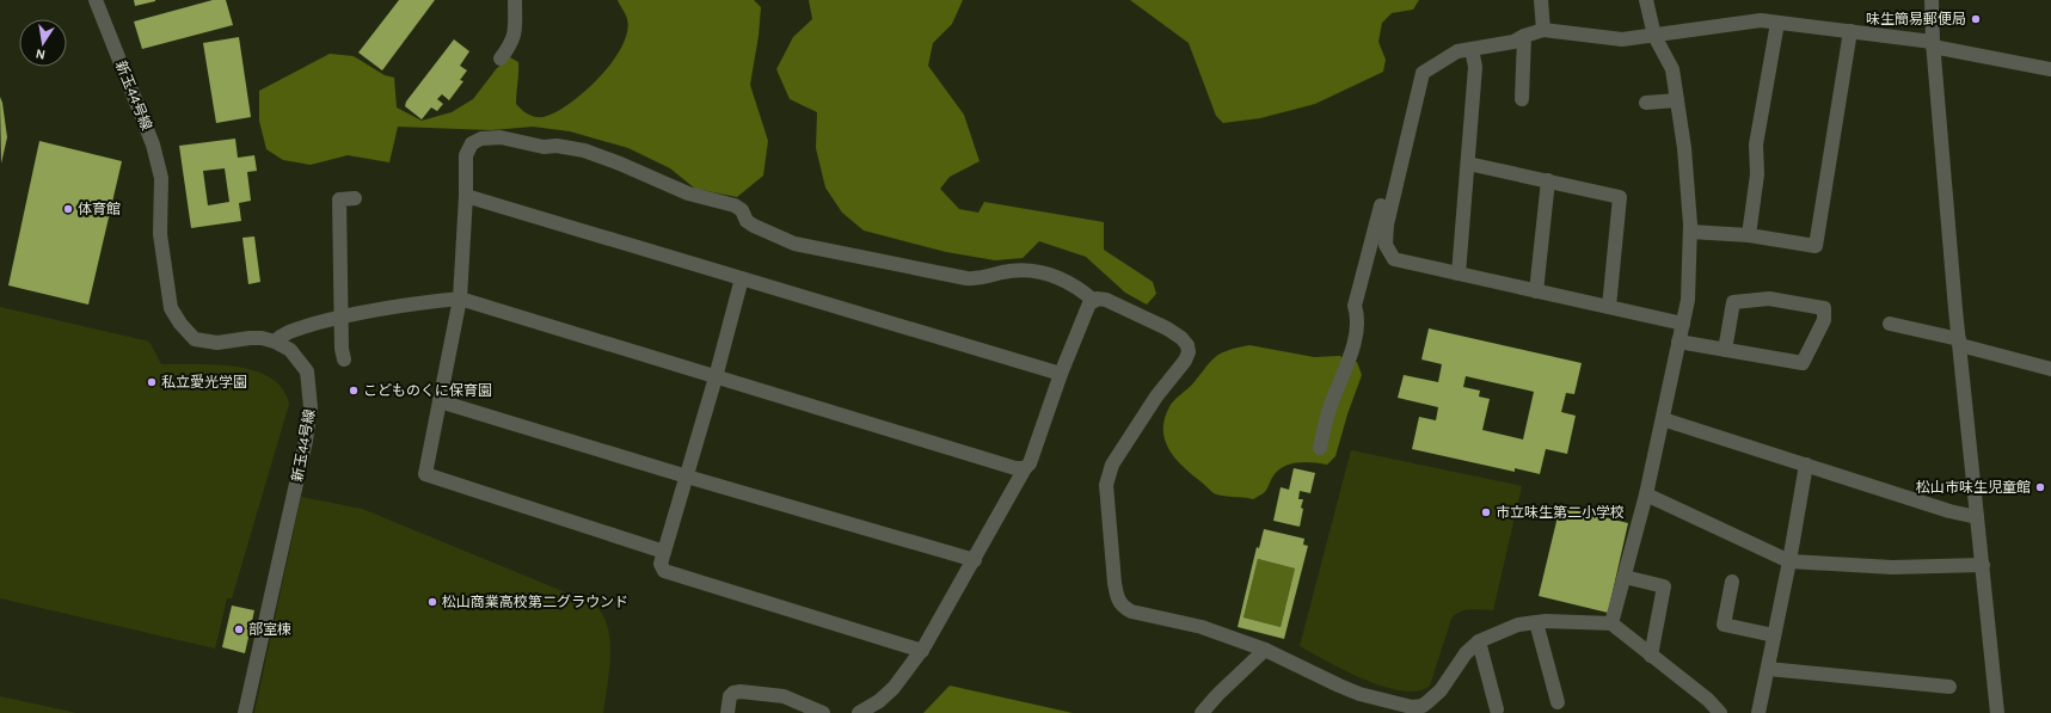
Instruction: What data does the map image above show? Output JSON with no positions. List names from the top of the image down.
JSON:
{
  "streets": {
    "street": ["新玉44号線"]
  },
  "places": [
    "味生簡易郵便局",
    "体育館",
    "私立愛光学園",
    "こどものくに保育園",
    "松山市味生児童館",
    "市立味生第二小学校",
    "松山商業高校第二グラウンド",
    "部室棟"
  ],
  "north": "bottom"
}
